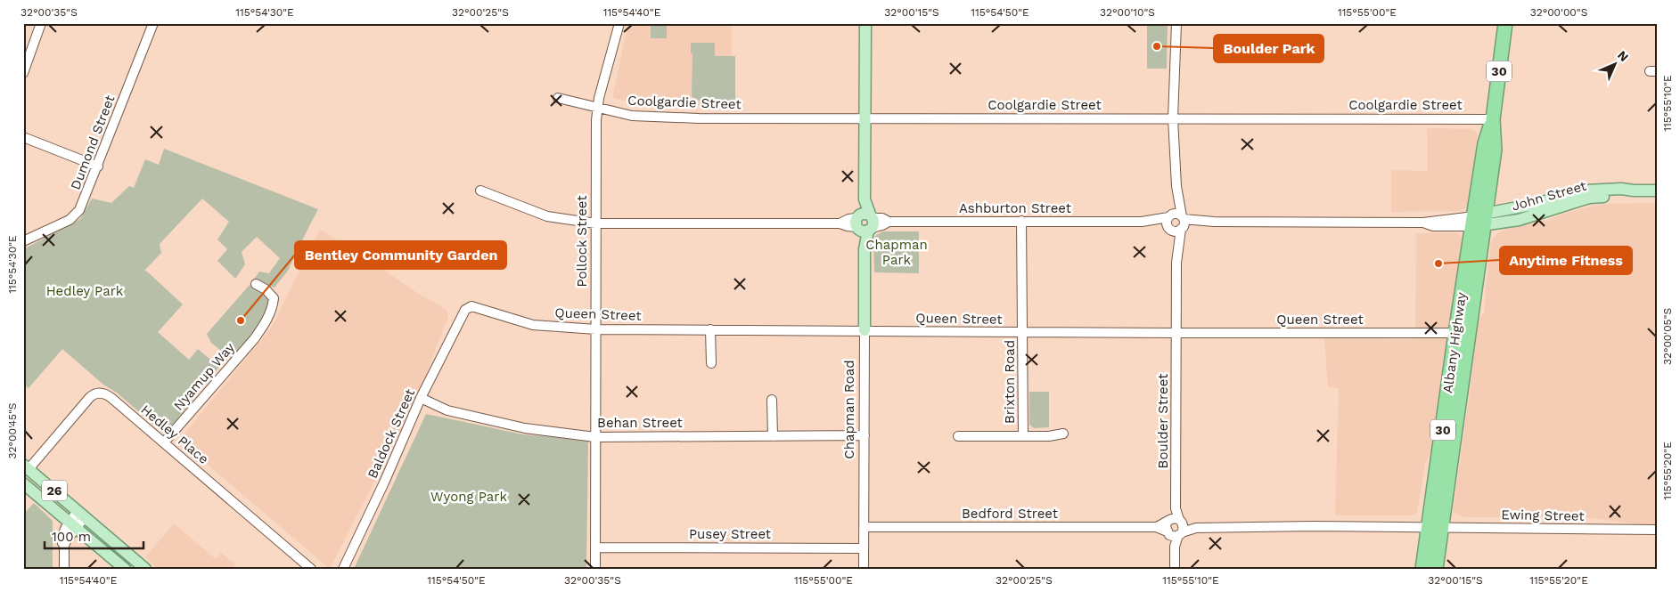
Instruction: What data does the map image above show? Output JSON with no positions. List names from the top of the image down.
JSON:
{
  "streets": {
    "highway": ["30", "Albany Highway"],
    "main road": ["John Street", "Chapman Road", "26"],
    "street": [
      "Coolgardie Street",
      "Dumond Street",
      "Ashburton Street",
      "Pollock Street",
      "Queen Street",
      "Nyamup Way",
      "Brixton Road",
      "Boulder Street",
      "Behan Street",
      "Baldock Street",
      "Hedley Place",
      "Bedford Street",
      "Ewing Street",
      "Pusey Street"
    ]
  },
  "crossings": [
    ["Coolgardie Street", "Pollock Street"],
    ["Coolgardie Street", "Albany Highway"],
    ["Coolgardie Street", "Chapman Road"],
    ["John Street", "Albany Highway"],
    ["Ashburton Street", "Pollock Street"],
    ["Ashburton Street", "Brixton Road"],
    ["Ashburton Street", "Chapman Road"],
    ["Pollock Street", "Queen Street"],
    ["Pollock Street", "Behan Street"],
    ["Pollock Street", "Pusey Street"],
    ["Queen Street", "Albany Highway"],
    ["Queen Street", "Brixton Road"],
    ["Queen Street", "Chapman Road"],
    ["Queen Street", "Boulder Street"],
    ["Queen Street", "Baldock Street"],
    ["Albany Highway", "Ewing Street"],
    ["Nyamup Way", "Hedley Place"],
    ["Chapman Road", "Behan Street"],
    ["Chapman Road", "Bedford Street"],
    ["Chapman Road", "Pusey Street"],
    ["Boulder Street", "Bedford Street"],
    ["Behan Street", "Baldock Street"],
    ["Hedley Place", "26"]
  ],
  "parks": ["Chapman Park", "Hedley Park", "Wyong Park"],
  "places": ["Boulder Park", "Anytime Fitness", "Bentley Community Garden"],
  "scale_bar": "100 m",
  "north": "top right",
  "coordinates": [
    "32°00'35\"S",
    "115°54'30\"E",
    "32°00'25\"S",
    "115°54'40\"E",
    "32°00'15\"S",
    "115°54'50\"E",
    "32°00'10\"S",
    "115°55'00\"E",
    "32°00'00\"S",
    "115°55'10\"E",
    "32°00'05\"S",
    "32°00'45\"S",
    "115°55'20\"E"
  ]
}
